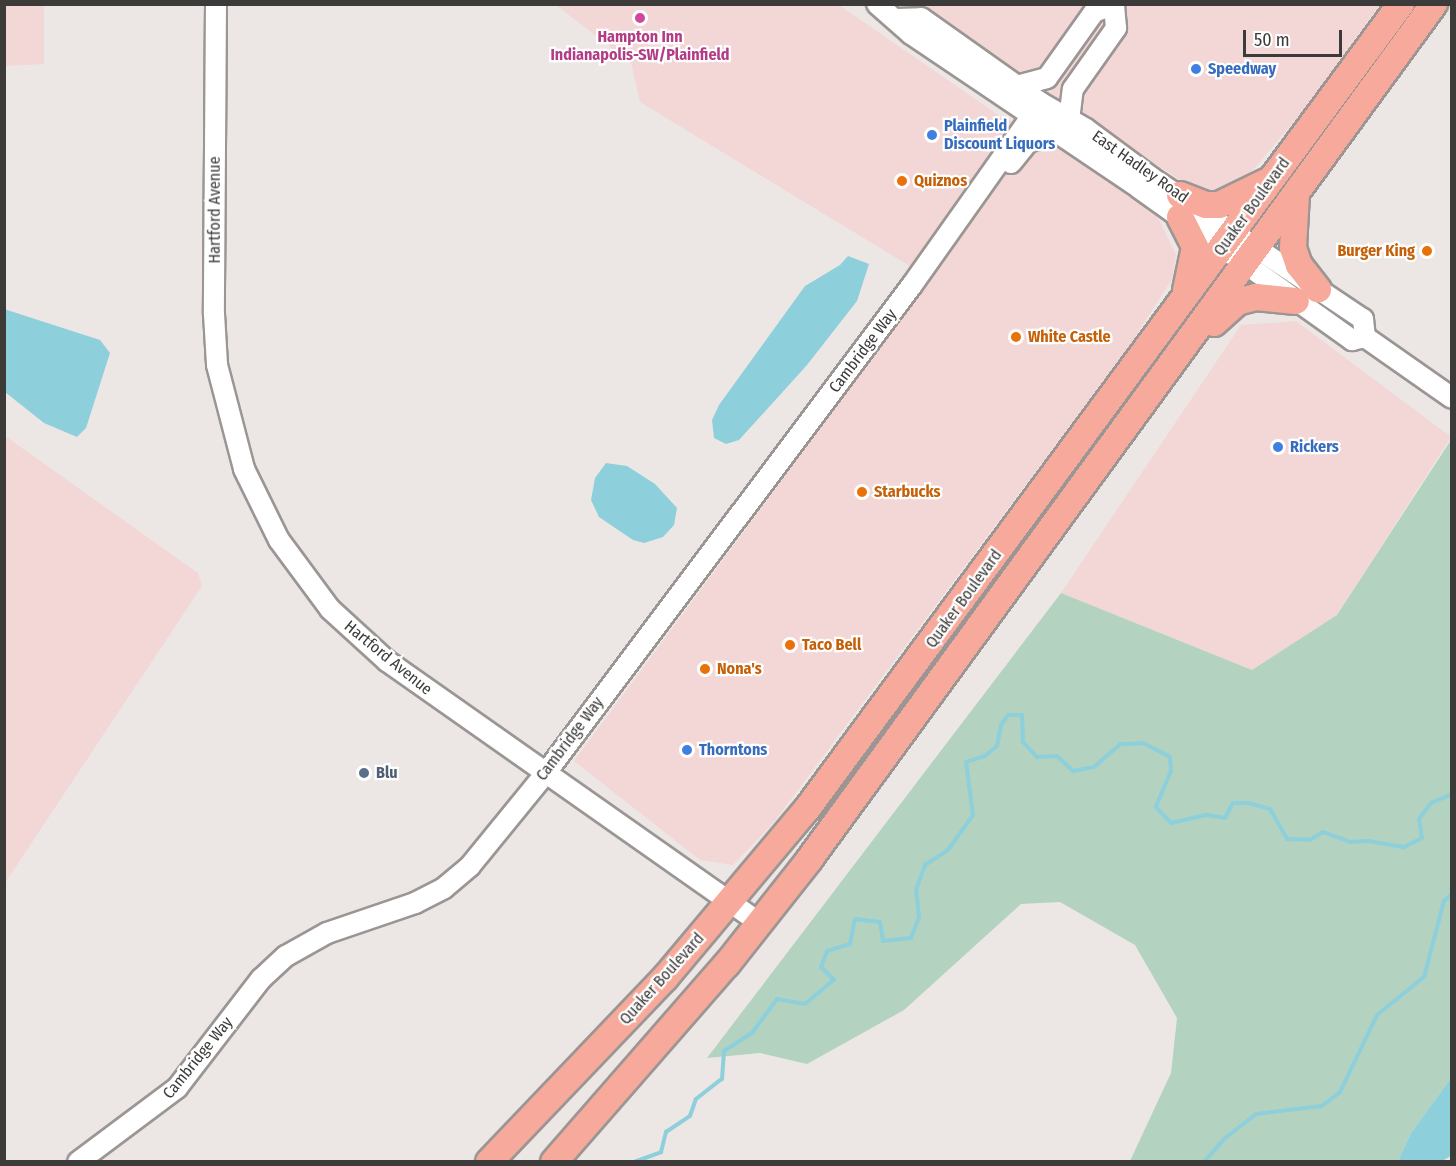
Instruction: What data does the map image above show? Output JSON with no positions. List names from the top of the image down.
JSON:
{
  "streets": {
    "main road": ["Quaker Boulevard"],
    "street": ["East Hadley Road", "Hartford Avenue", "Cambridge Way"]
  },
  "crossings": [
    ["East Hadley Road", "Quaker Boulevard"],
    ["East Hadley Road", "Cambridge Way"],
    ["Quaker Boulevard", "Hartford Avenue"],
    ["Hartford Avenue", "Cambridge Way"]
  ],
  "places": [
    "Hampton Inn Indianapolis-SW/Plainfield",
    "Speedway",
    "Plainfield Discount Liquors",
    "Quiznos",
    "Burger King",
    "White Castle",
    "Rickers",
    "Starbucks",
    "Taco Bell",
    "Nona's",
    "Thorntons",
    "Blu"
  ],
  "scale_bar": "50 m"
}
